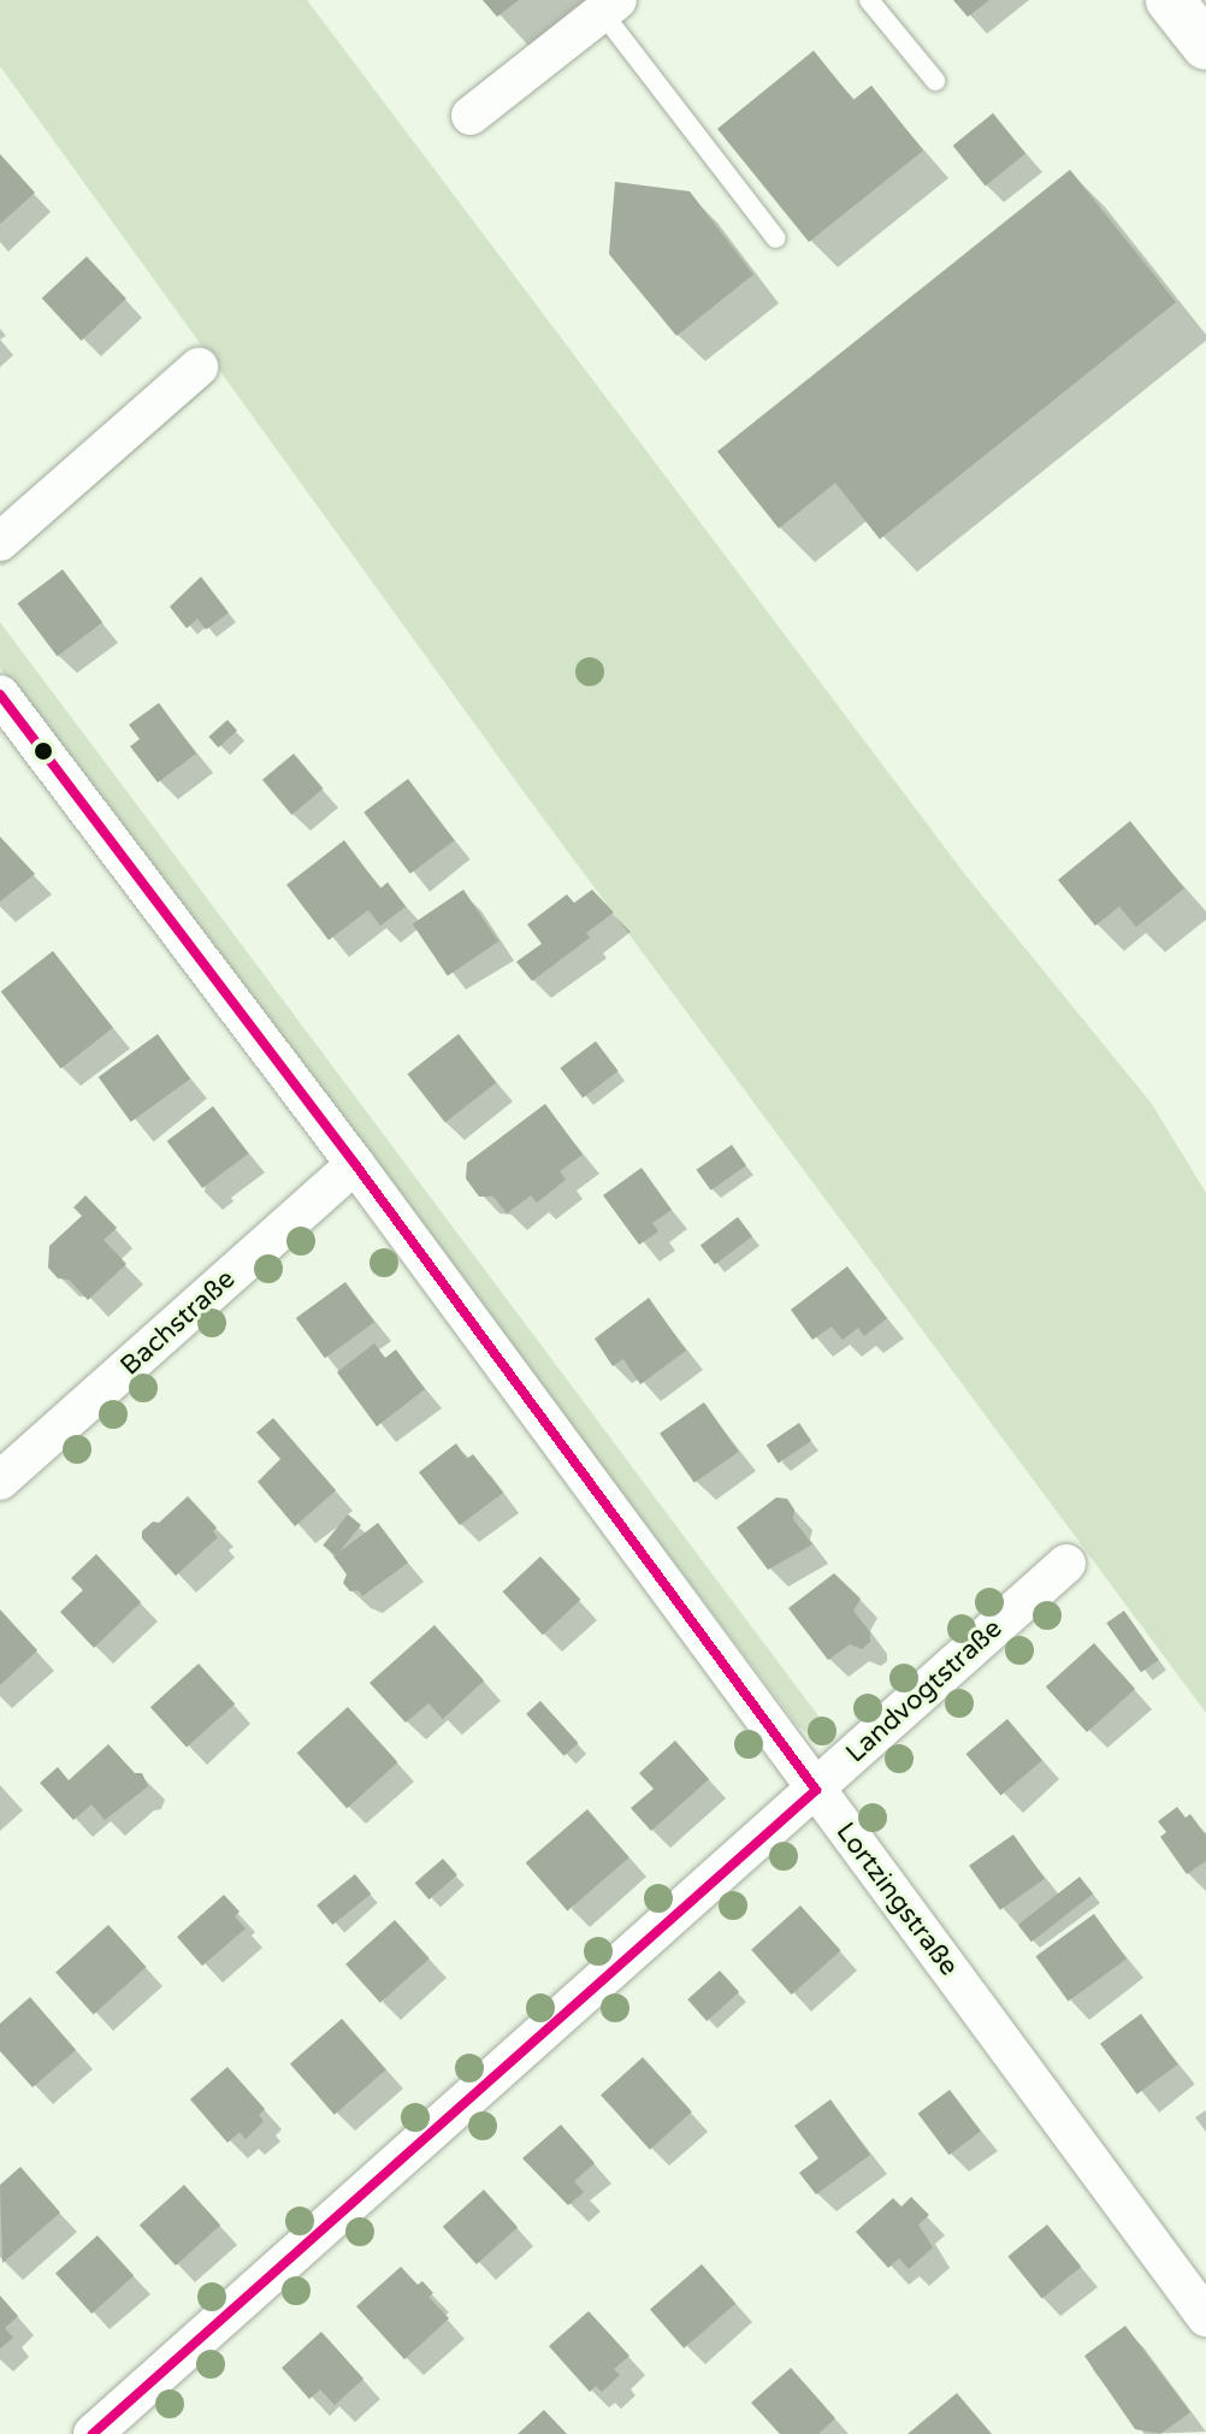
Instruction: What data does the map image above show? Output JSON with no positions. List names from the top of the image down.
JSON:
{
  "streets": {
    "street": ["Bachstraße", "Landvogtstraße", "Lortzingstraße"]
  },
  "crossings": [
    ["Bachstraße", "Lortzingstraße"],
    ["Landvogtstraße", "Lortzingstraße"]
  ]
}
